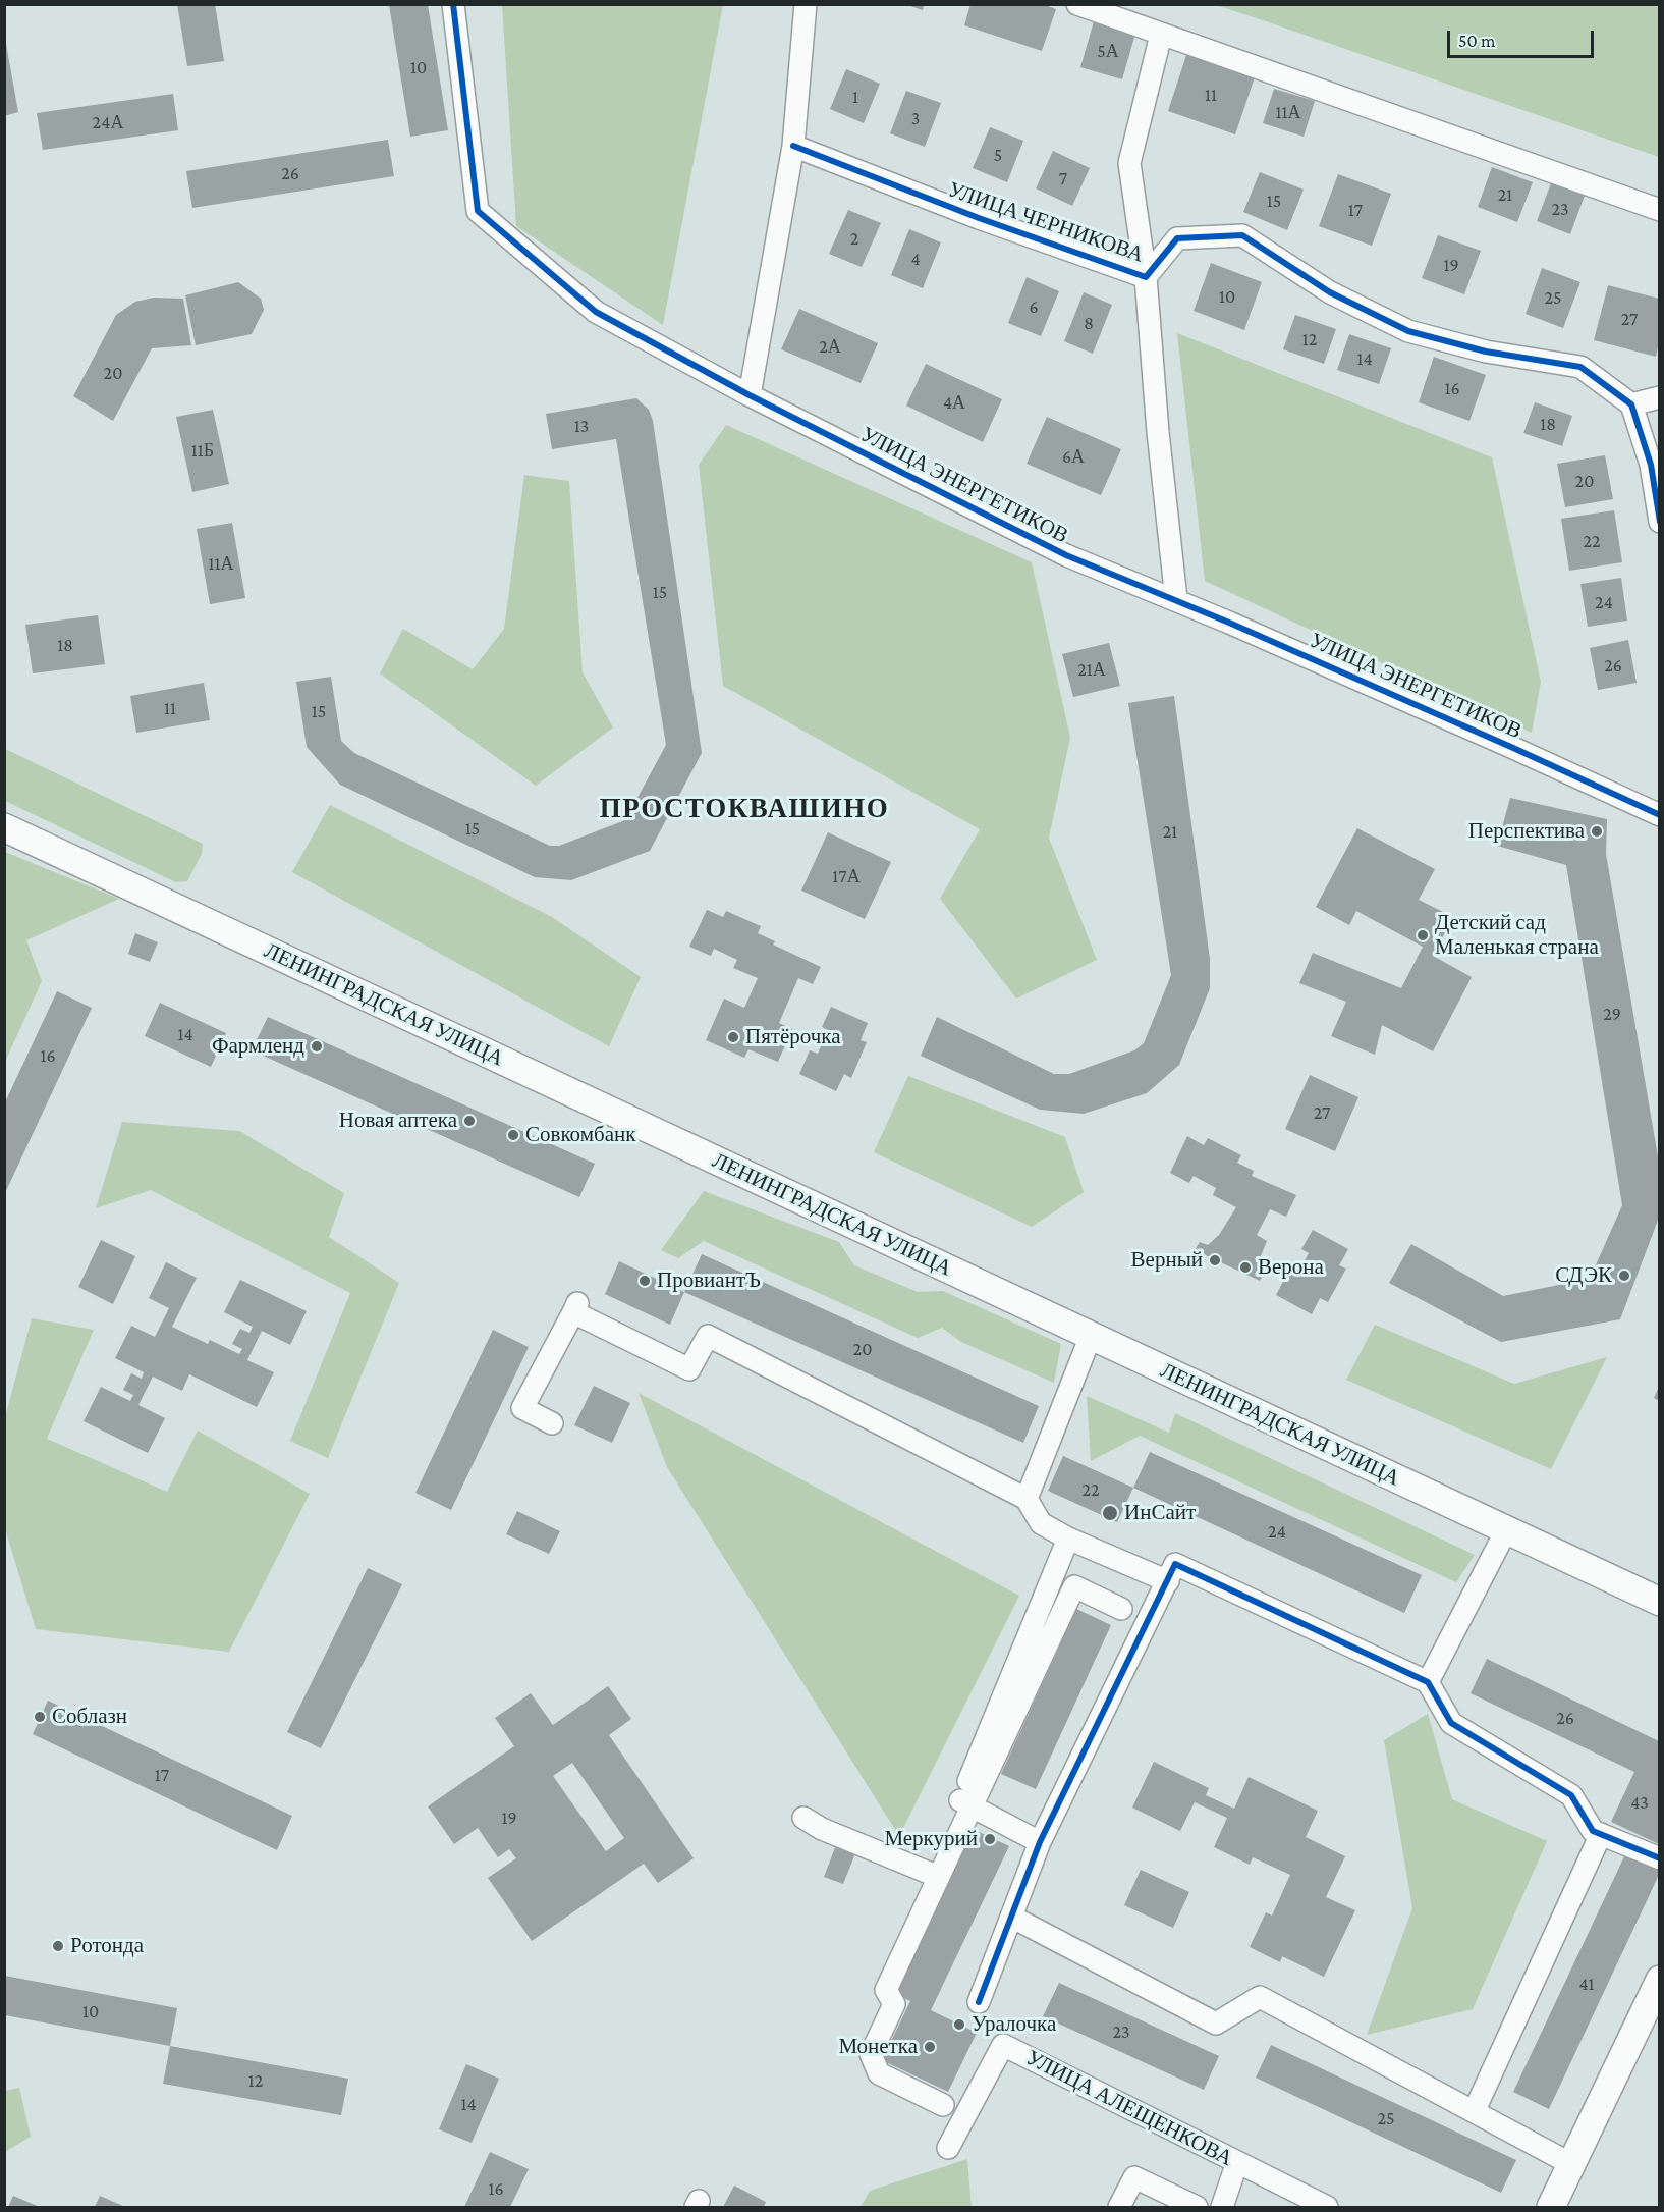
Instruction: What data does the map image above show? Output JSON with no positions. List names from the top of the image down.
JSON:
{
  "streets": {
    "main road": ["ЛЕНИНГРАДСКАЯ УЛИЦА"],
    "street": ["УЛИЦА ЧЕРНИКОВА", "УЛИЦА ЭНЕРГЕТИКОВ", "УЛИЦА АЛЕЩЕНКОВА"]
  },
  "crossings": [
    ["УЛИЦА ЧЕРНИКОВА", "УЛИЦА ЭНЕРГЕТИКОВ"]
  ],
  "districts": ["ПРОСТОКВАШИНО"],
  "places": [
    "Перспектива",
    "Детский сад Маленькая страна",
    "Пятёрочка",
    "Фармленд",
    "Новая аптека",
    "Совкомбанк",
    "Верный",
    "Верона",
    "СДЭК",
    "ПровиантЪ",
    "ИнСайт",
    "Соблазн",
    "Меркурий",
    "Ротонда",
    "Уралочка",
    "Монетка"
  ],
  "house_numbers": [
    "5А",
    "10",
    "11",
    "1",
    "11А",
    "3",
    "24А",
    "5",
    "26",
    "7",
    "21",
    "15",
    "23",
    "17",
    "2",
    "4",
    "19",
    "10",
    "25",
    "6",
    "27",
    "8",
    "12",
    "2А",
    "14",
    "20",
    "16",
    "4А",
    "18",
    "13",
    "11Б",
    "6А",
    "20",
    "22",
    "11А",
    "15",
    "24",
    "18",
    "26",
    "21А",
    "11",
    "15",
    "15",
    "21",
    "17А",
    "29",
    "14",
    "16",
    "27",
    "20",
    "22",
    "24",
    "26",
    "17",
    "43",
    "19",
    "41",
    "10",
    "23",
    "12",
    "14",
    "25",
    "16"
  ],
  "scale_bar": "50 m"
}
